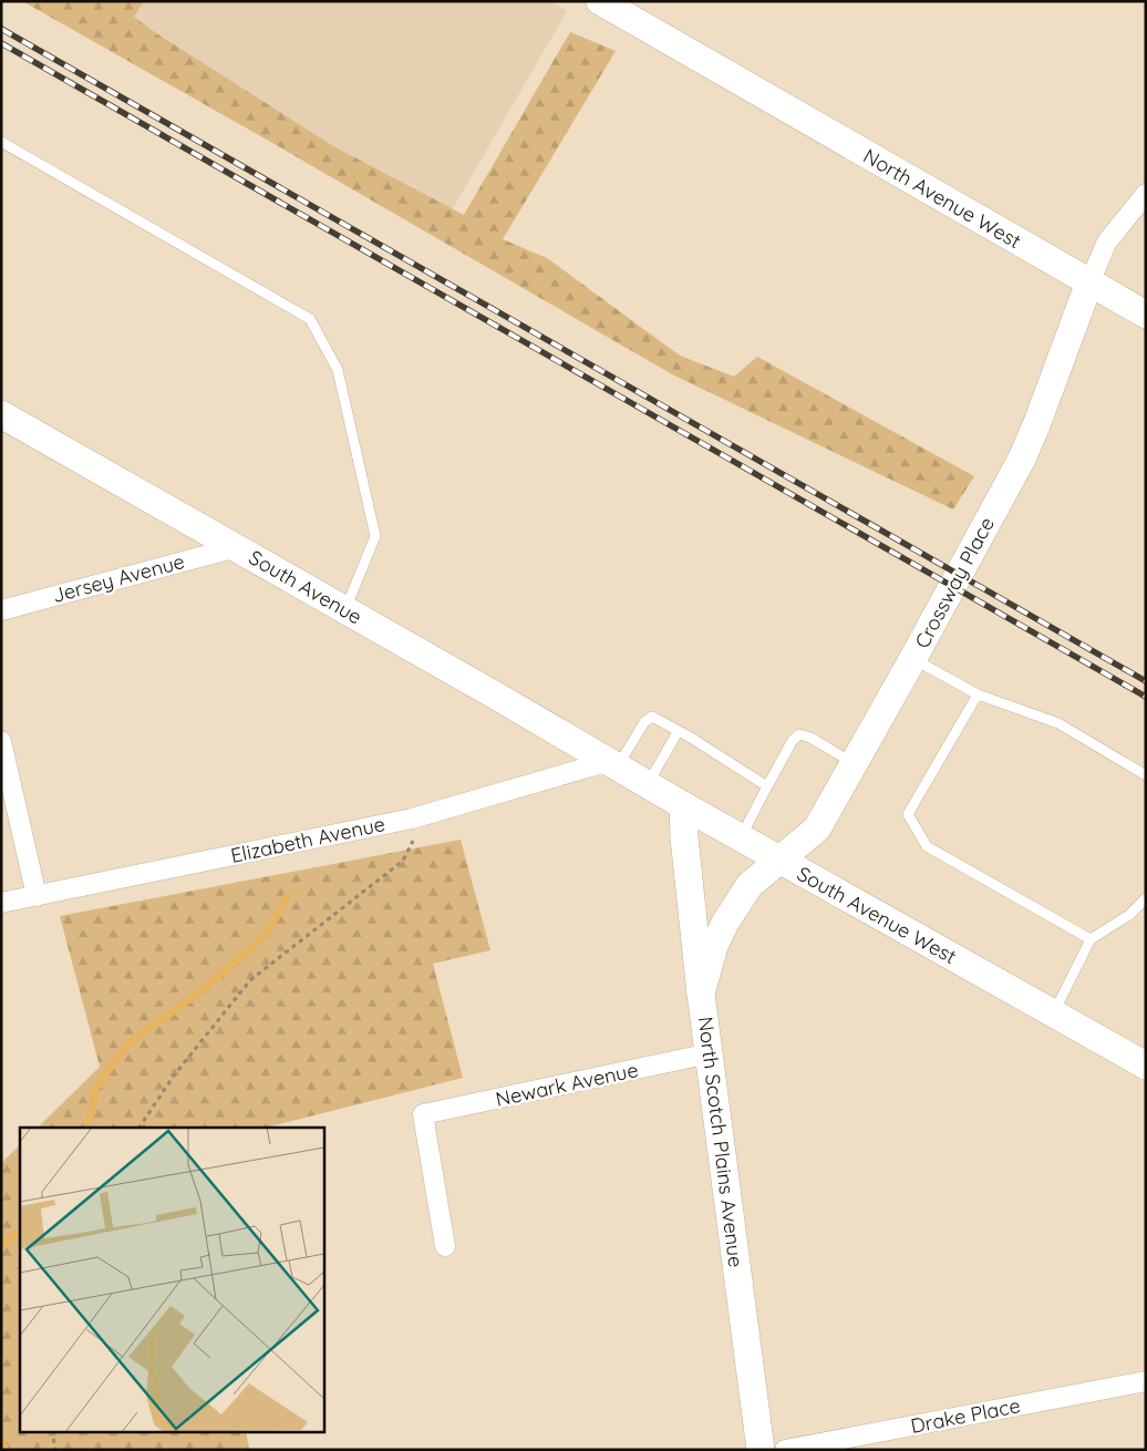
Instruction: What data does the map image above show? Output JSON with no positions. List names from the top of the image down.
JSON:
{
  "streets": {
    "main road": [
      "North Avenue West",
      "Crossway Place",
      "South Avenue",
      "South Avenue West",
      "North Scotch Plains Avenue"
    ],
    "street": [
      "Jersey Avenue",
      "Elizabeth Avenue",
      "Newark Avenue",
      "Drake Place"
    ]
  },
  "crossings": [
    ["North Avenue West", "Crossway Place"],
    ["Jersey Avenue", "South Avenue"],
    ["Crossway Place", "South Avenue West"],
    ["Crossway Place", "North Scotch Plains Avenue"],
    ["South Avenue", "Elizabeth Avenue"],
    ["South Avenue", "South Avenue West"],
    ["Elizabeth Avenue", "South Avenue West"],
    ["South Avenue West", "North Scotch Plains Avenue"],
    ["Newark Avenue", "North Scotch Plains Avenue"]
  ]
}
